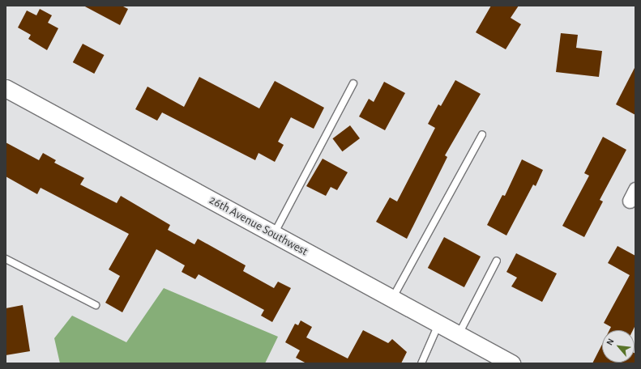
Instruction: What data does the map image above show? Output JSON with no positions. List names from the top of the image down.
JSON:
{
  "streets": {
    "street": ["26th Avenue Southwest"]
  },
  "north": "top left"
}
